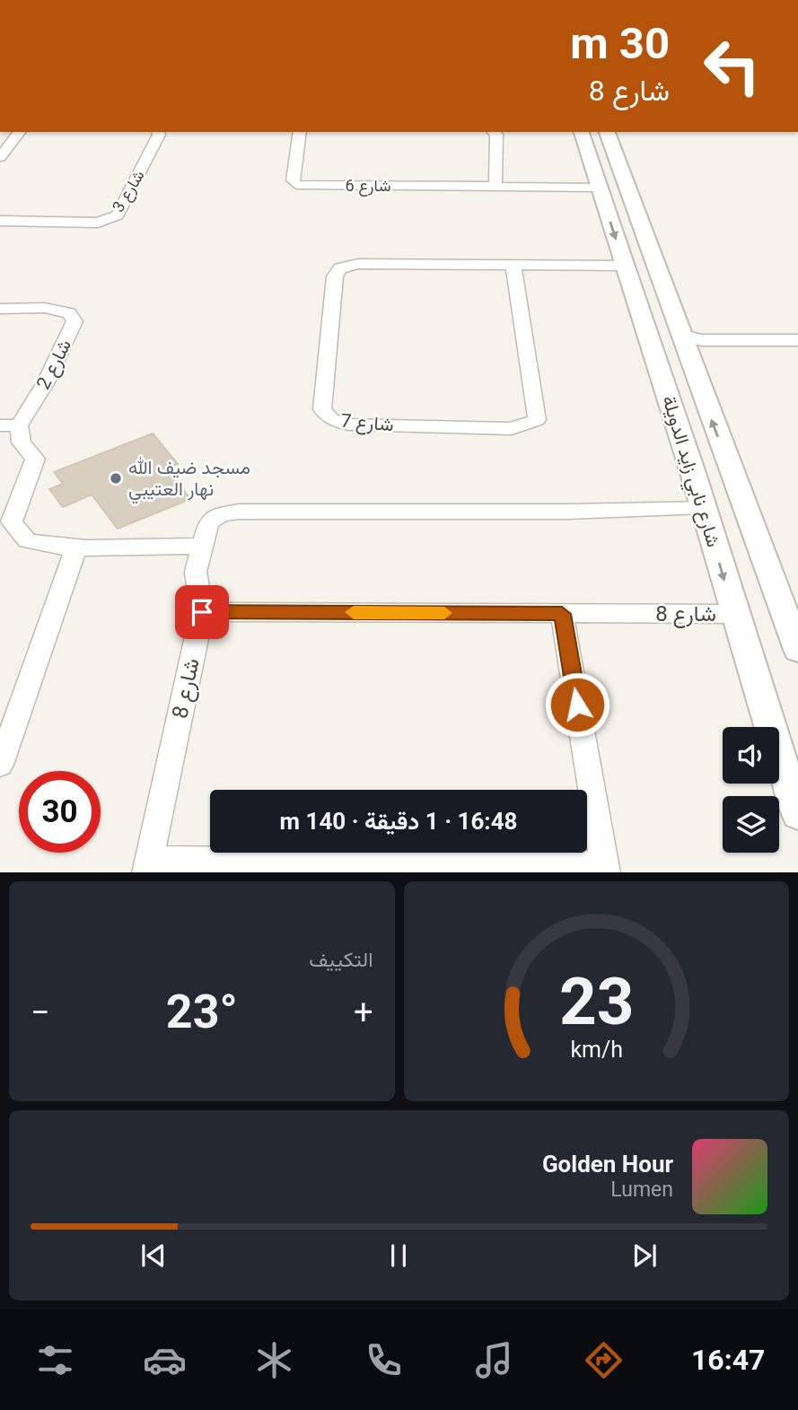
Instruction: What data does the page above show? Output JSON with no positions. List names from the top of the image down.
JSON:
{
  "streets": {
    "street": [
      "شارع 6",
      "شارع 3",
      "شارع 2",
      "شارع 7",
      "شارع نابي زايد الدويلة",
      "شارع 8"
    ]
  },
  "crossings": [
    ["شارع 6", "شارع نابي زايد الدويلة"],
    ["شارع 7", "شارع نابي زايد الدويلة"],
    ["شارع نابي زايد الدويلة", "شارع 8"]
  ],
  "places": ["مسجد ضيف الله نهار العتيبي"],
  "page": {
    "turn": ["30 m", "شارع 8"],
    "limit": "30",
    "trip": "16:48 · 1 دقيقة · 140 m",
    "tile": "التكييف",
    "heat": ["−", "23°", "+"],
    "song": ["Golden Hour", "Lumen"],
    "tabs": "16:47",
    "gauge": ["23", "km/h"]
  }
}
